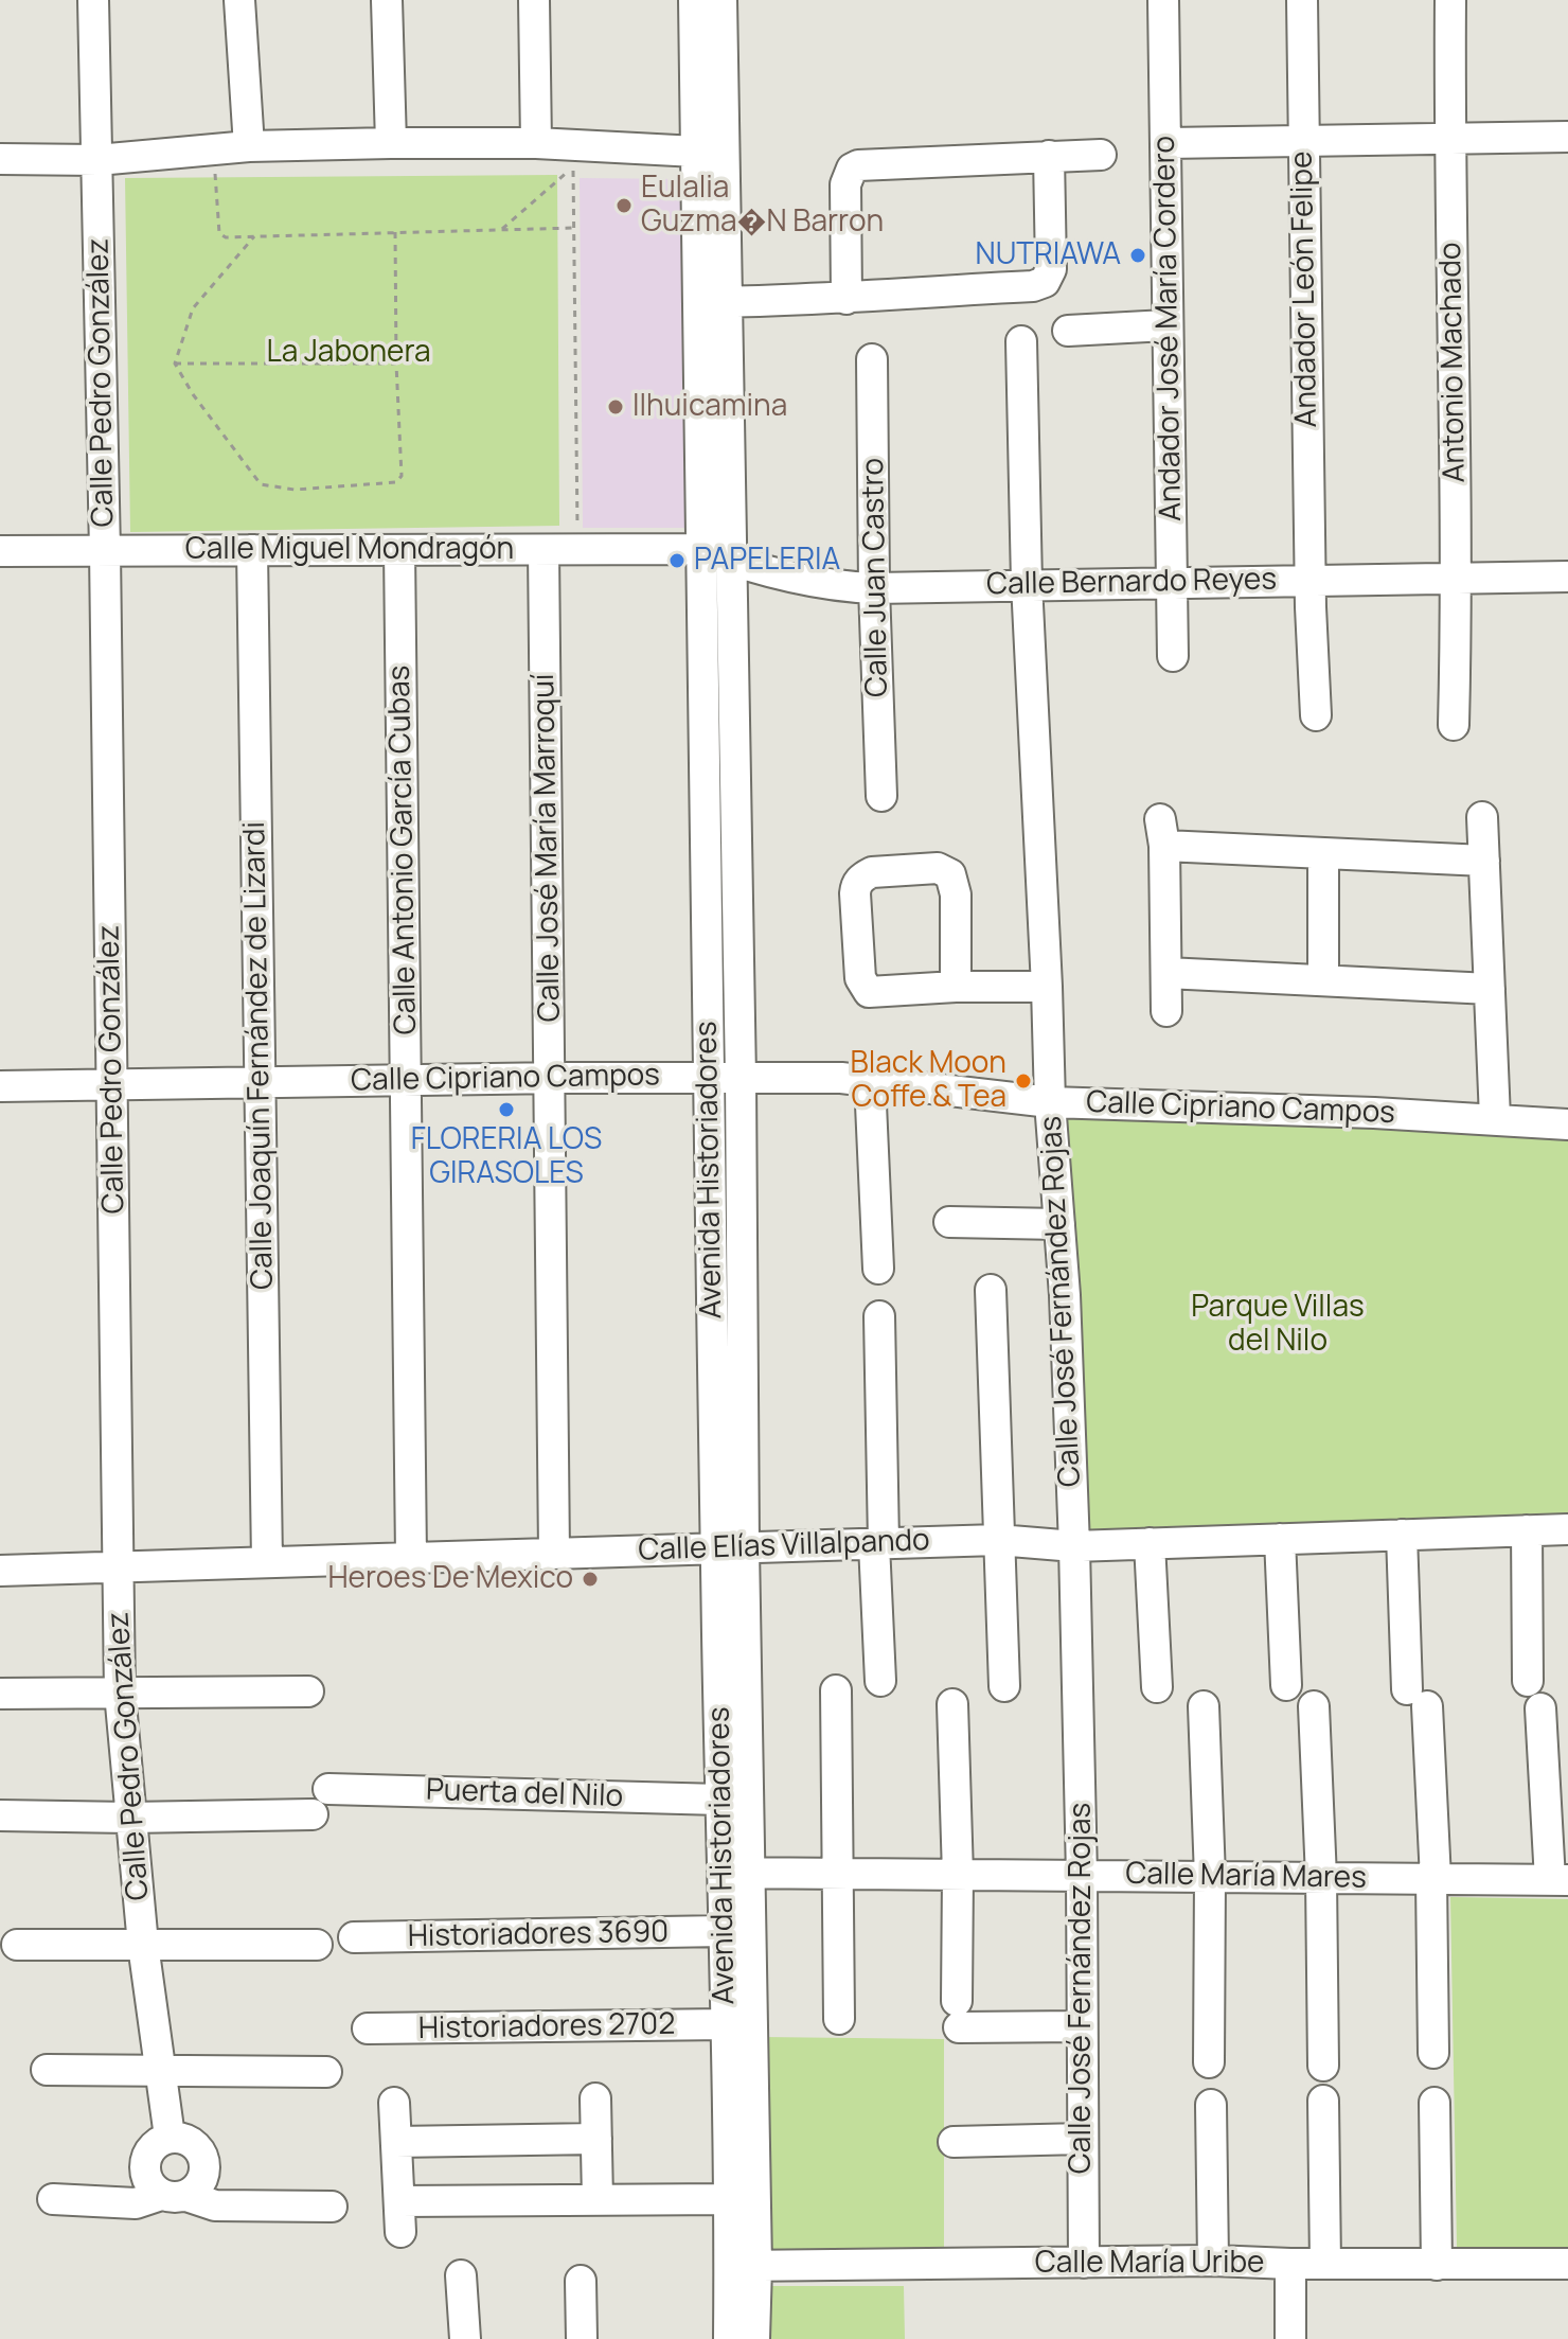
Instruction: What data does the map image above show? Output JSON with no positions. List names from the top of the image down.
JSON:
{
  "streets": {
    "street": [
      "Andador León Felipe",
      "Andador José María Cordero",
      "Antonio Machado",
      "Calle Pedro González",
      "Calle Miguel Mondragón",
      "Calle Juan Castro",
      "Calle Bernardo Reyes",
      "Calle José María Marroquí",
      "Calle Antonio García Cubas",
      "Calle Joaquín Fernández de Lizardi",
      "Calle Cipriano Campos",
      "Avenida Historiadores",
      "Calle José Fernández Rojas",
      "Calle Elías Villalpando",
      "Puerta del Nilo",
      "Calle María Mares",
      "Historiadores 3690",
      "Historiadores 2702",
      "Calle María Uribe"
    ]
  },
  "crossings": [
    ["Andador León Felipe", "Calle Bernardo Reyes"],
    ["Andador José María Cordero", "Calle Bernardo Reyes"],
    ["Antonio Machado", "Calle Bernardo Reyes"],
    ["Calle Pedro González", "Calle Miguel Mondragón"],
    ["Calle Pedro González", "Calle Cipriano Campos"],
    ["Calle Pedro González", "Calle Elías Villalpando"],
    ["Calle Miguel Mondragón", "Calle Bernardo Reyes"],
    ["Calle Miguel Mondragón", "Calle José María Marroquí"],
    ["Calle Miguel Mondragón", "Calle Antonio García Cubas"],
    ["Calle Miguel Mondragón", "Calle Joaquín Fernández de Lizardi"],
    ["Calle Miguel Mondragón", "Avenida Historiadores"],
    ["Calle Juan Castro", "Calle Bernardo Reyes"],
    ["Calle Bernardo Reyes", "Avenida Historiadores"],
    ["Calle Bernardo Reyes", "Calle José Fernández Rojas"],
    ["Calle José María Marroquí", "Calle Cipriano Campos"],
    ["Calle José María Marroquí", "Calle Elías Villalpando"],
    ["Calle Antonio García Cubas", "Calle Cipriano Campos"],
    ["Calle Antonio García Cubas", "Calle Elías Villalpando"],
    ["Calle Joaquín Fernández de Lizardi", "Calle Cipriano Campos"],
    ["Calle Joaquín Fernández de Lizardi", "Calle Elías Villalpando"],
    ["Calle Cipriano Campos", "Avenida Historiadores"],
    ["Calle Cipriano Campos", "Calle José Fernández Rojas"],
    ["Avenida Historiadores", "Calle Elías Villalpando"],
    ["Avenida Historiadores", "Puerta del Nilo"],
    ["Avenida Historiadores", "Calle María Mares"],
    ["Avenida Historiadores", "Historiadores 3690"],
    ["Avenida Historiadores", "Historiadores 2702"],
    ["Avenida Historiadores", "Calle María Uribe"],
    ["Calle José Fernández Rojas", "Calle Elías Villalpando"],
    ["Calle José Fernández Rojas", "Calle María Mares"],
    ["Calle José Fernández Rojas", "Calle María Uribe"]
  ],
  "parks": ["La Jabonera", "Parque Villas del Nilo"],
  "places": [
    "Eulalia Guzma�N Barron",
    "NUTRIAWA",
    "Ilhuicamina",
    "PAPELERIA",
    "Black Moon Coffe & Tea",
    "FLORERIA LOS GIRASOLES",
    "Heroes De Mexico"
  ]
}
